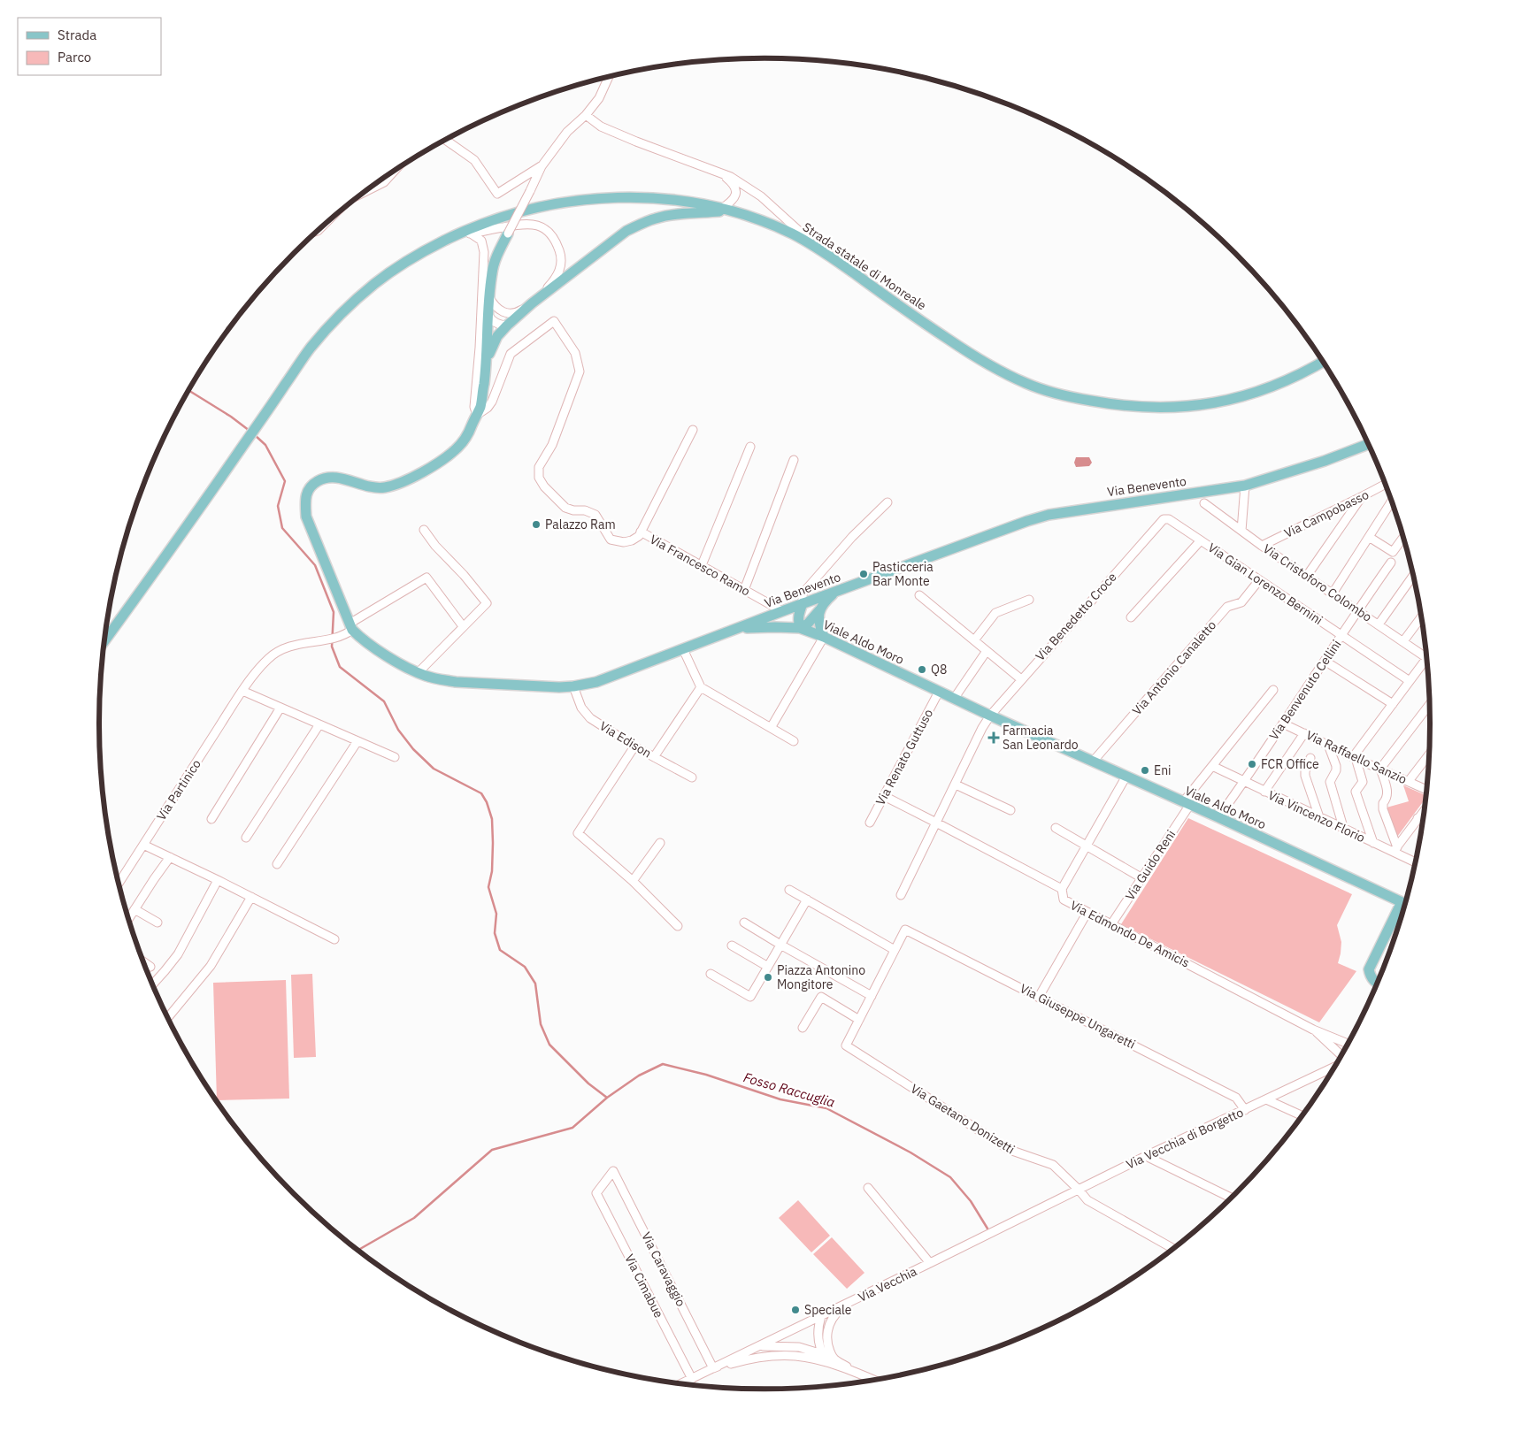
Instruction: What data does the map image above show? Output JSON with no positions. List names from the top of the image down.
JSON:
{
  "streets": {
    "main road": ["Strada statale di Monreale", "Via Benevento", "Viale Aldo Moro"],
    "street": [
      "Via Campobasso",
      "Via Francesco Ramo",
      "Via Cristoforo Colombo",
      "Via Gian Lorenzo Bernini",
      "Via Benedetto Croce",
      "Via Antonio Canaletto",
      "Via Benvenuto Cellini",
      "Via Edison",
      "Via Renato Guttuso",
      "Via Raffaello Sanzio",
      "Via Partinico",
      "Via Vincenzo Florio",
      "Via Guido Reni",
      "Via Edmondo De Amicis",
      "Via Giuseppe Ungaretti",
      "Via Gaetano Donizetti",
      "Via Vecchia di Borgetto",
      "Via Caravaggio",
      "Via Vecchia",
      "Via Cimabue"
    ]
  },
  "crossings": [
    ["Via Benevento", "Via Francesco Ramo"],
    ["Via Benevento", "Viale Aldo Moro"],
    ["Via Benevento", "Via Edison"],
    ["Via Benevento", "Via Partinico"],
    ["Via Campobasso", "Via Cristoforo Colombo"],
    ["Via Cristoforo Colombo", "Via Benvenuto Cellini"],
    ["Via Gian Lorenzo Bernini", "Via Benedetto Croce"],
    ["Via Gian Lorenzo Bernini", "Via Antonio Canaletto"],
    ["Via Gian Lorenzo Bernini", "Via Benvenuto Cellini"],
    ["Via Benedetto Croce", "Viale Aldo Moro"],
    ["Via Benedetto Croce", "Via Edmondo De Amicis"],
    ["Viale Aldo Moro", "Via Antonio Canaletto"],
    ["Viale Aldo Moro", "Via Benvenuto Cellini"],
    ["Viale Aldo Moro", "Via Renato Guttuso"],
    ["Viale Aldo Moro", "Via Guido Reni"],
    ["Via Benvenuto Cellini", "Via Raffaello Sanzio"],
    ["Via Benvenuto Cellini", "Via Vincenzo Florio"],
    ["Via Renato Guttuso", "Via Edmondo De Amicis"],
    ["Via Vincenzo Florio", "Via Guido Reni"],
    ["Via Guido Reni", "Via Edmondo De Amicis"],
    ["Via Giuseppe Ungaretti", "Via Vecchia di Borgetto"],
    ["Via Gaetano Donizetti", "Via Vecchia di Borgetto"],
    ["Via Vecchia di Borgetto", "Via Vecchia"],
    ["Via Caravaggio", "Via Vecchia"],
    ["Via Caravaggio", "Via Cimabue"],
    ["Via Vecchia", "Via Cimabue"]
  ],
  "water": ["Fosso Raccuglia"],
  "places": {
    "other": [
      "Palazzo Ram",
      "Pasticceria Bar Monte",
      "Q8",
      "FCR Office",
      "Eni",
      "Piazza Antonino Mongitore",
      "Speciale"
    ],
    "health": ["Farmacia San Leonardo"]
  },
  "legend": ["Strada", "Parco"]
}
